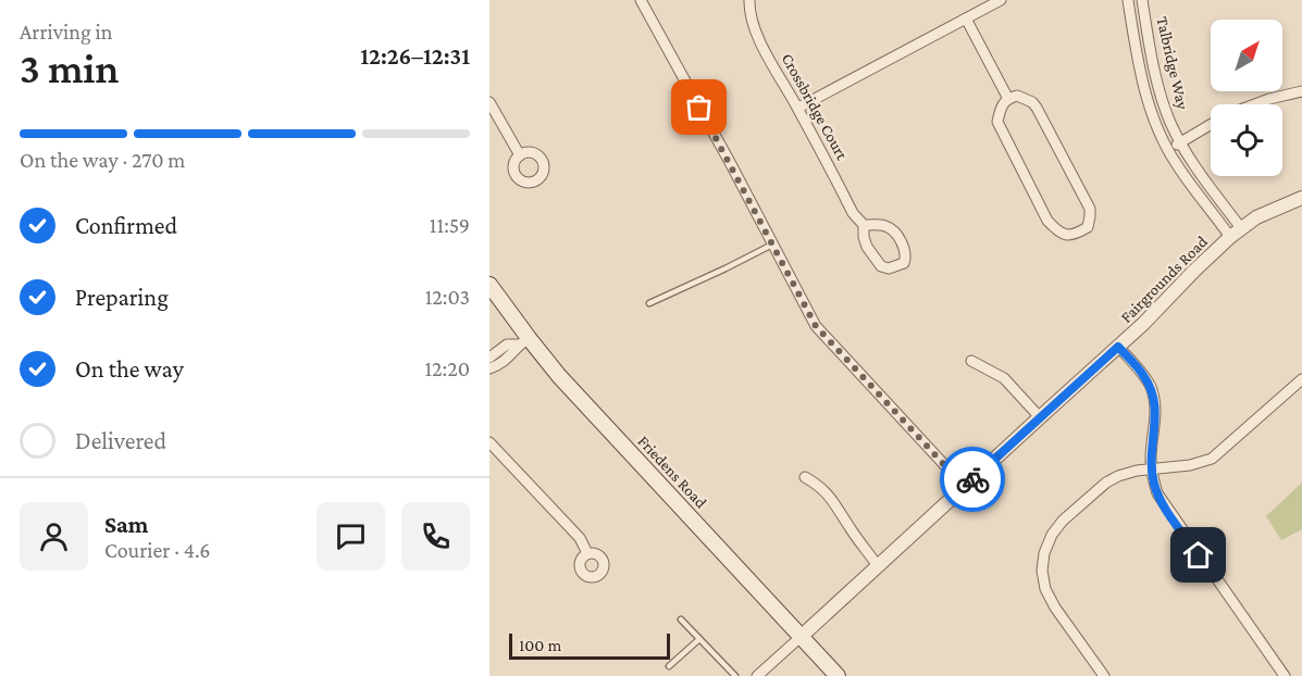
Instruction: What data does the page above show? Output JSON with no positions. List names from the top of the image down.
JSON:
{
  "streets": {
    "main road": ["Friedens Road"],
    "street": ["Talbridge Way", "Crossbridge Court", "Fairgrounds Road"]
  },
  "crossings": [
    ["Talbridge Way", "Fairgrounds Road"],
    ["Fairgrounds Road", "Friedens Road"]
  ],
  "scale_bar": "100 m",
  "north": "top right",
  "page": {
    "heading": ["3 min", "Arriving in", "12:26–12:31"],
    "panel": ["Sam", "Courier · 4.6"],
    "bar": "On the way · 270 m",
    "list": [
      ["Confirmed", "11:59"],
      ["Preparing", "12:03"],
      ["On the way", "12:20"],
      "Delivered"
    ],
    "scale": "100 m"
  }
}
